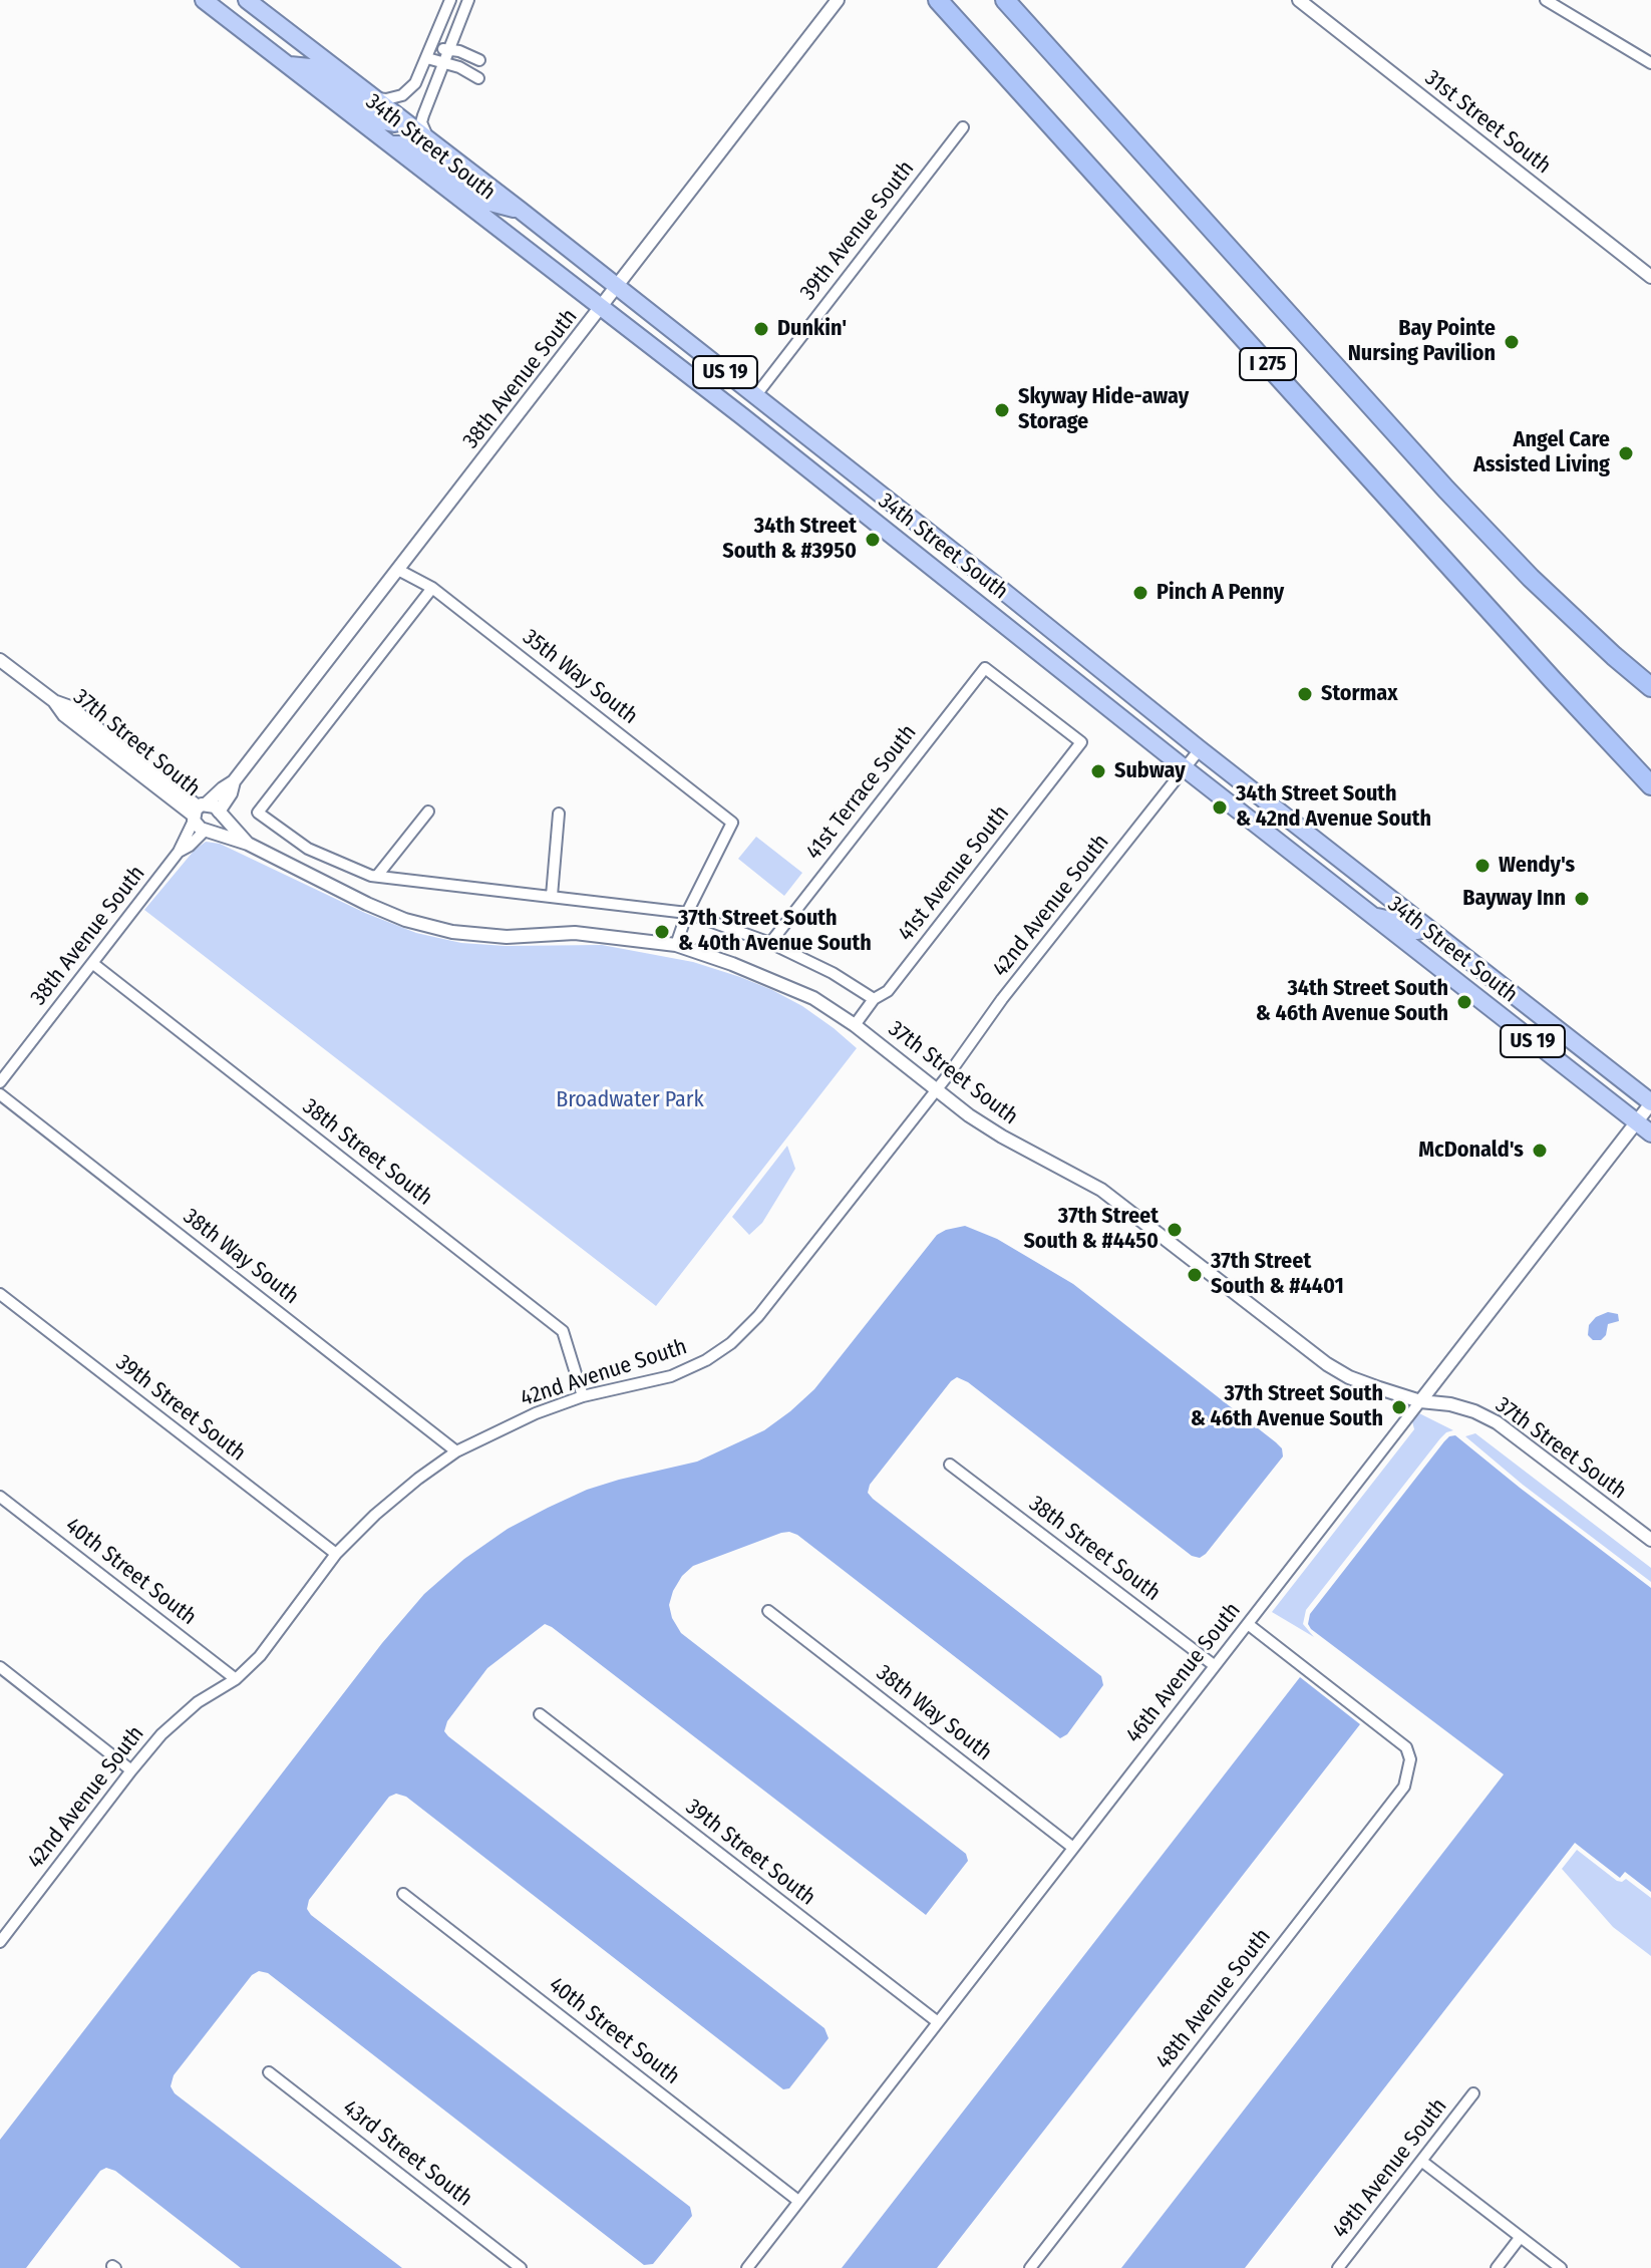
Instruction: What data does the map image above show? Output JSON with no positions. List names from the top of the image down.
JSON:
{
  "streets": {
    "highway": ["34th Street South", "I 275", "US 19"],
    "street": [
      "31st Street South",
      "39th Avenue South",
      "38th Avenue South",
      "35th Way South",
      "37th Street South",
      "41st Terrace South",
      "41st Avenue South",
      "42nd Avenue South",
      "38th Street South",
      "38th Way South",
      "39th Street South",
      "40th Street South",
      "46th Avenue South",
      "48th Avenue South",
      "43rd Street South",
      "49th Avenue South"
    ]
  },
  "crossings": [
    ["34th Street South", "39th Avenue South"],
    ["34th Street South", "38th Avenue South"],
    ["34th Street South", "42nd Avenue South"],
    ["34th Street South", "46th Avenue South"],
    ["38th Avenue South", "35th Way South"],
    ["38th Avenue South", "37th Street South"],
    ["38th Avenue South", "38th Street South"],
    ["37th Street South", "41st Avenue South"],
    ["37th Street South", "42nd Avenue South"],
    ["37th Street South", "46th Avenue South"],
    ["41st Terrace South", "41st Avenue South"],
    ["42nd Avenue South", "38th Street South"],
    ["42nd Avenue South", "38th Way South"],
    ["42nd Avenue South", "39th Street South"],
    ["42nd Avenue South", "40th Street South"],
    ["38th Street South", "46th Avenue South"],
    ["38th Way South", "46th Avenue South"],
    ["39th Street South", "46th Avenue South"],
    ["40th Street South", "46th Avenue South"],
    ["46th Avenue South", "48th Avenue South"]
  ],
  "parks": ["Broadwater Park"],
  "places": [
    "Dunkin'",
    "Bay Pointe Nursing Pavilion",
    "Skyway Hide-away Storage",
    "Angel Care Assisted Living",
    "34th Street South & #3950",
    "Pinch A Penny",
    "Stormax",
    "Subway",
    "34th Street South & 42nd Avenue South",
    "Wendy's",
    "Bayway Inn",
    "37th Street South & 40th Avenue South",
    "34th Street South & 46th Avenue South",
    "McDonald's",
    "37th Street South & #4450",
    "37th Street South & #4401",
    "37th Street South & 46th Avenue South"
  ]
}
